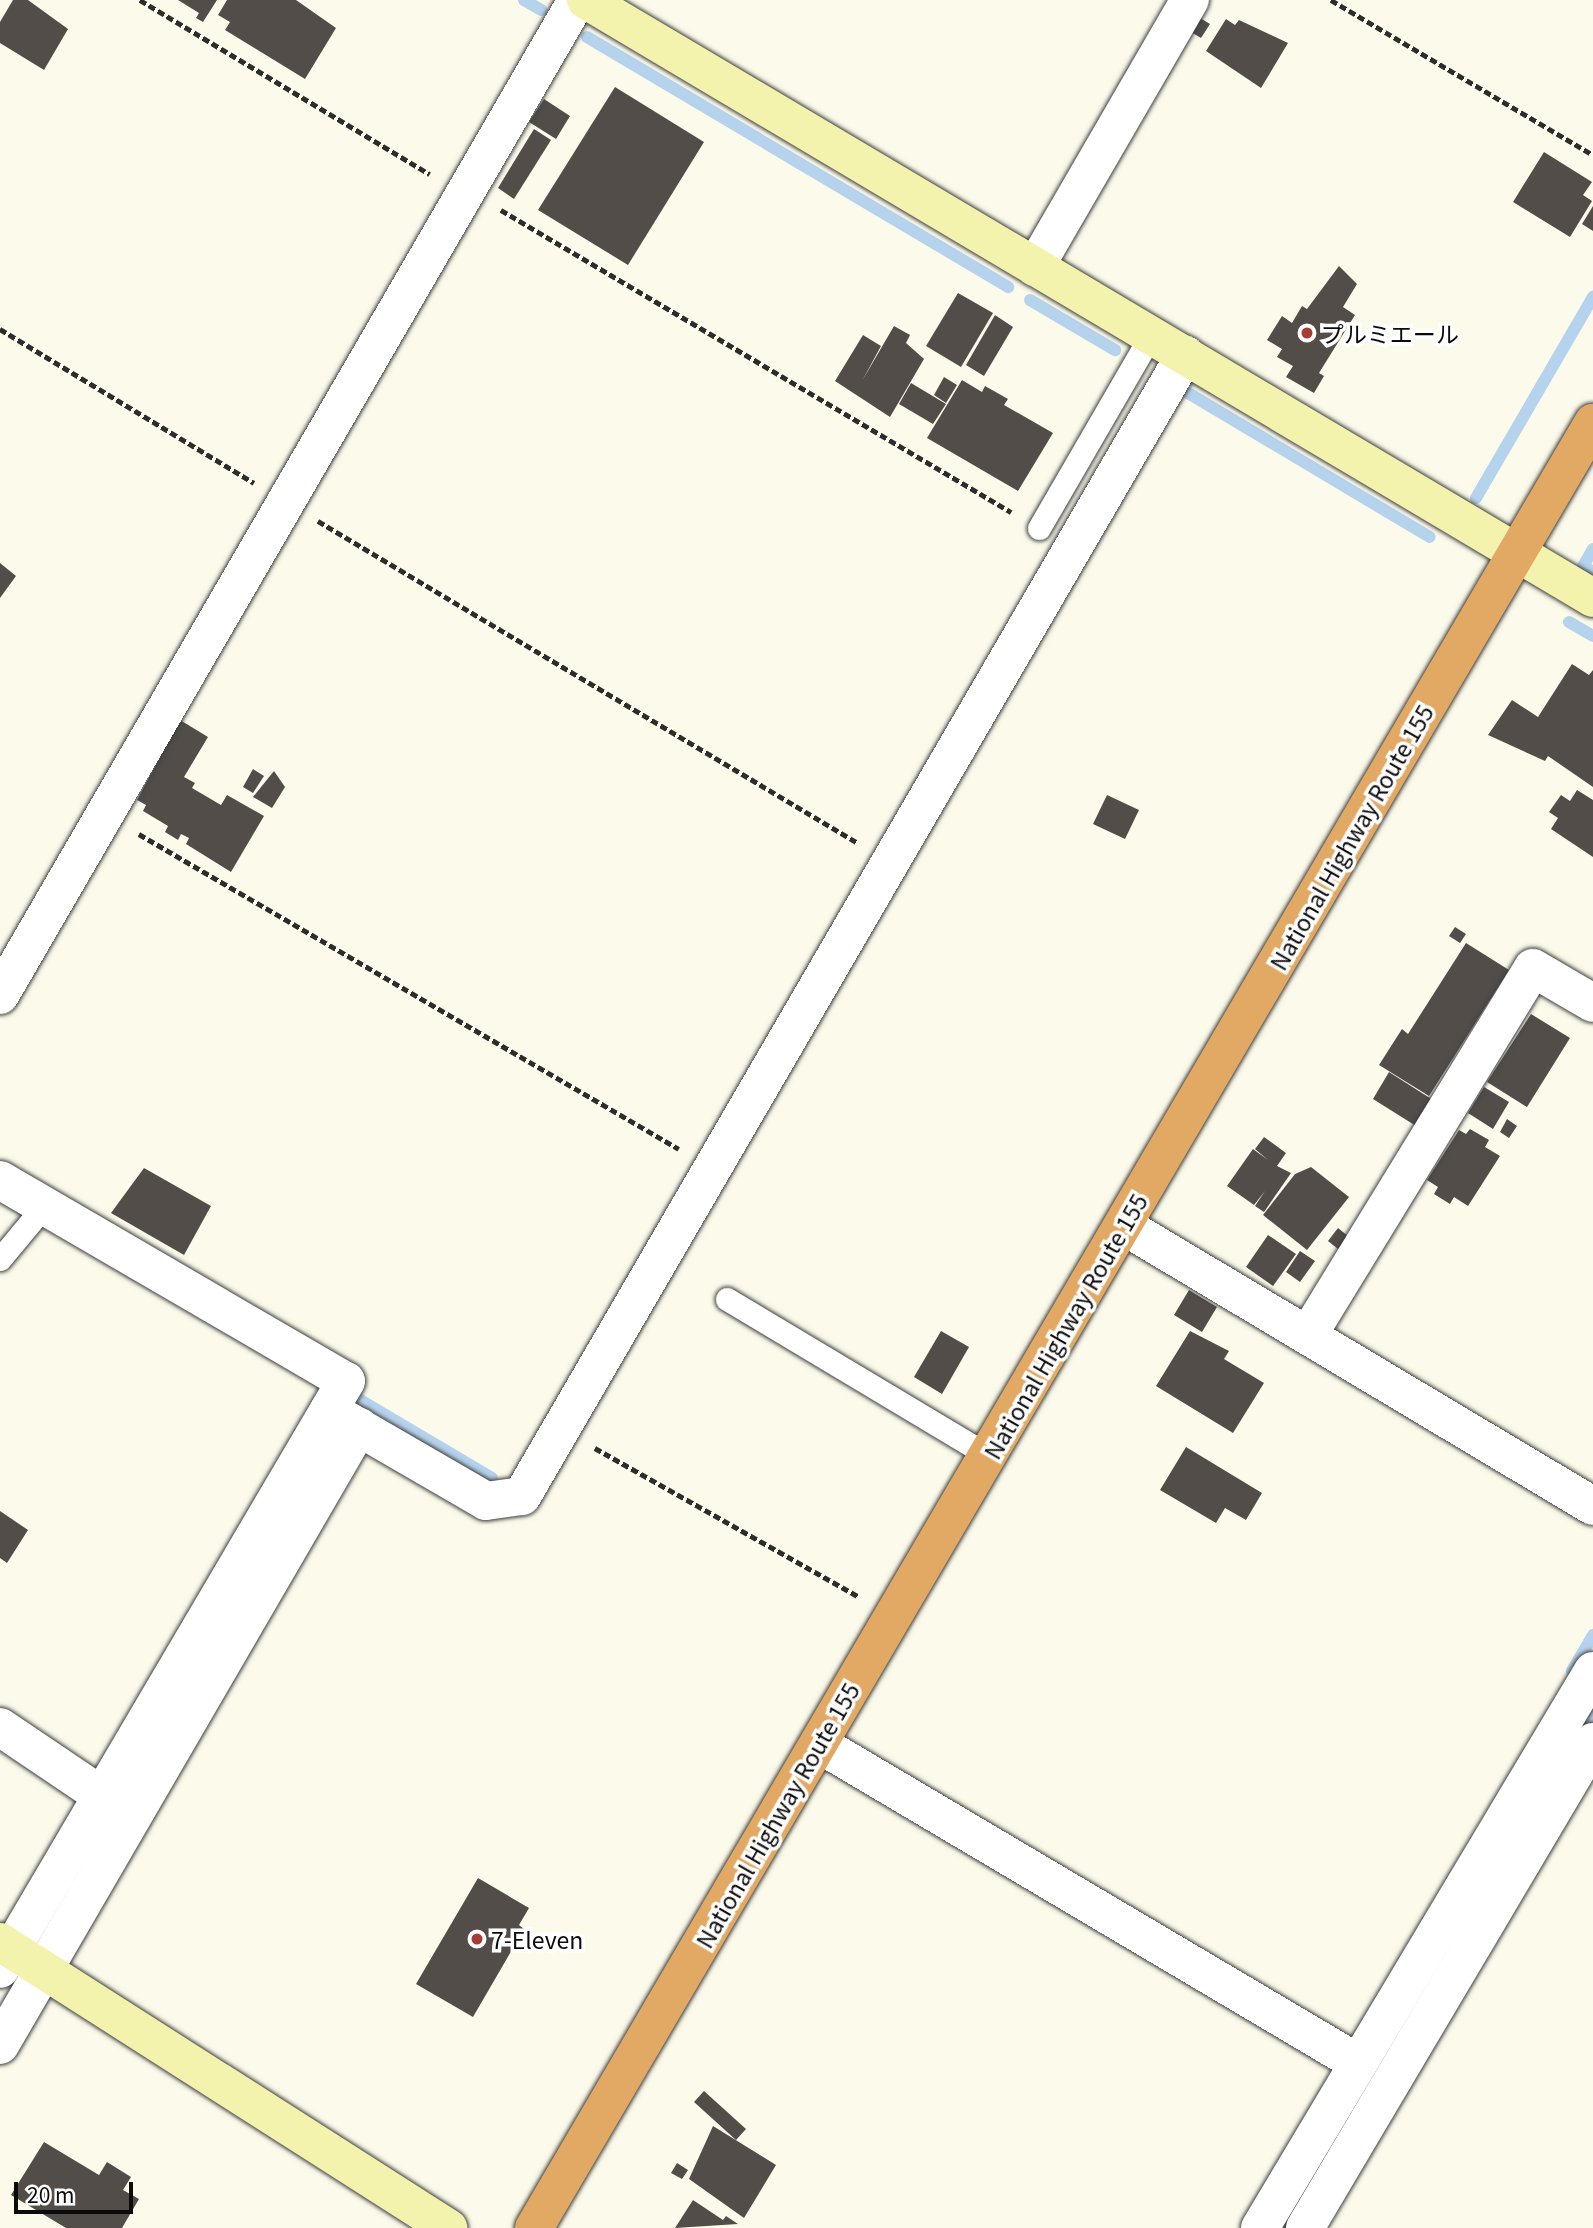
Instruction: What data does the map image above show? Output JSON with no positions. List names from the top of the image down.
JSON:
{
  "streets": {
    "highway": ["National Highway Route 155"]
  },
  "places": ["プルミエール", "7-Eleven"],
  "scale_bar": "20 m"
}
